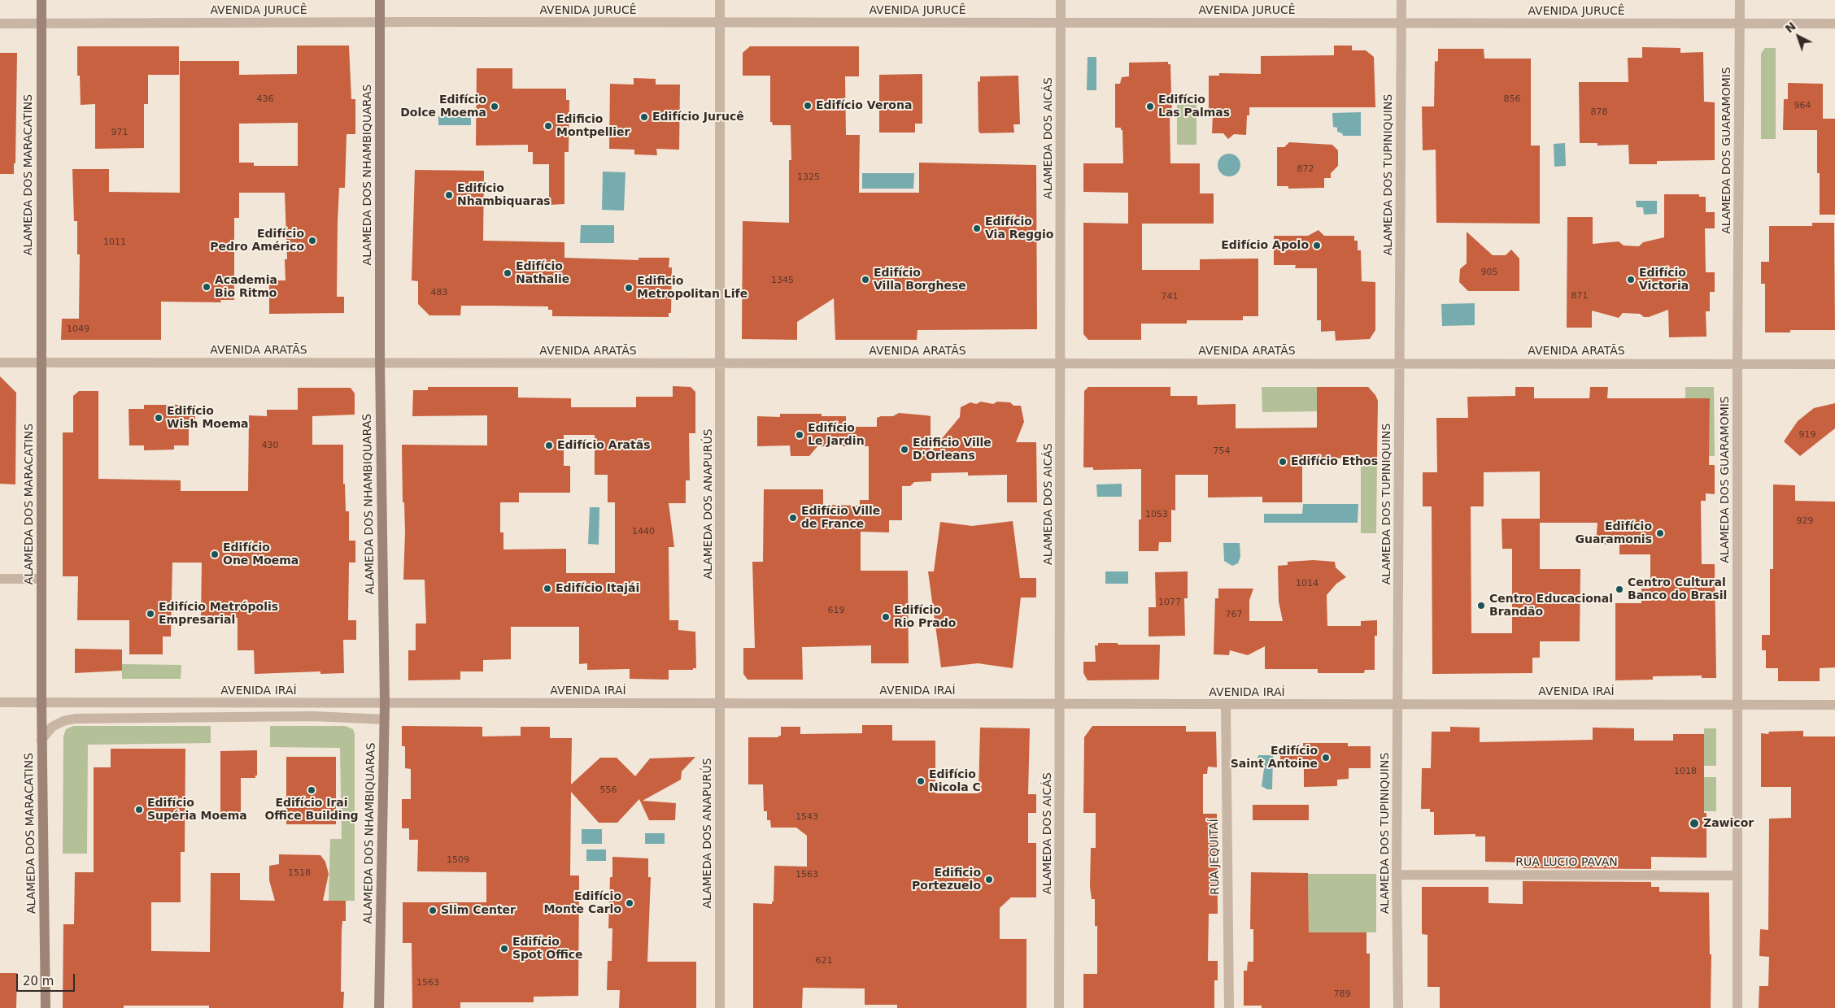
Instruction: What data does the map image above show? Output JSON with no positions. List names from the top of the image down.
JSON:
{
  "streets": {
    "main road": ["ALAMEDA DOS MARACATINS", "ALAMEDA DOS NHAMBIQUARAS"],
    "street": [
      "AVENIDA JURUCÊ",
      "ALAMEDA DOS AICÁS",
      "ALAMEDA DOS GUARAMOMIS",
      "ALAMEDA DOS TUPINIQUINS",
      "AVENIDA ARATÃS",
      "ALAMEDA DOS ANAPURÚS",
      "AVENIDA IRAÍ",
      "RUA JEQUITAÍ",
      "RUA LUCIO PAVAN"
    ]
  },
  "crossings": [
    ["AVENIDA JURUCÊ", "ALAMEDA DOS AICÁS"],
    ["AVENIDA JURUCÊ", "ALAMEDA DOS GUARAMOMIS"],
    ["AVENIDA JURUCÊ", "ALAMEDA DOS MARACATINS"],
    ["AVENIDA JURUCÊ", "ALAMEDA DOS NHAMBIQUARAS"],
    ["AVENIDA JURUCÊ", "ALAMEDA DOS TUPINIQUINS"],
    ["AVENIDA JURUCÊ", "ALAMEDA DOS ANAPURÚS"],
    ["ALAMEDA DOS AICÁS", "AVENIDA ARATÃS"],
    ["ALAMEDA DOS AICÁS", "AVENIDA IRAÍ"],
    ["ALAMEDA DOS GUARAMOMIS", "AVENIDA ARATÃS"],
    ["ALAMEDA DOS GUARAMOMIS", "AVENIDA IRAÍ"],
    ["ALAMEDA DOS GUARAMOMIS", "RUA LUCIO PAVAN"],
    ["ALAMEDA DOS MARACATINS", "AVENIDA ARATÃS"],
    ["ALAMEDA DOS MARACATINS", "AVENIDA IRAÍ"],
    ["ALAMEDA DOS NHAMBIQUARAS", "AVENIDA ARATÃS"],
    ["ALAMEDA DOS NHAMBIQUARAS", "AVENIDA IRAÍ"],
    ["ALAMEDA DOS TUPINIQUINS", "AVENIDA ARATÃS"],
    ["ALAMEDA DOS TUPINIQUINS", "AVENIDA IRAÍ"],
    ["ALAMEDA DOS TUPINIQUINS", "RUA LUCIO PAVAN"],
    ["AVENIDA ARATÃS", "ALAMEDA DOS ANAPURÚS"],
    ["ALAMEDA DOS ANAPURÚS", "AVENIDA IRAÍ"],
    ["AVENIDA IRAÍ", "RUA JEQUITAÍ"]
  ],
  "places": [
    "Edifício Verona",
    "Edifício Dolce Moema",
    "Edifício Las Palmas",
    "Edifício Jurucê",
    "Edificio Montpellier",
    "Edifício Nhambiquaras",
    "Edifício Via Reggio",
    "Edifício Pedro Américo",
    "Edifício Apolo",
    "Edifício Nathalie",
    "Edifício Villa Borghese",
    "Edifício Victoria",
    "Academia Bio Ritmo",
    "Edificio Metropolitan Life",
    "Edifício Wish Moema",
    "Edifício Le Jardin",
    "Edifício Aratãs",
    "Edificio Ville D'Orleans",
    "Edifício Ethos",
    "Edifício Ville de France",
    "Edifício Guaramonis",
    "Edifício One Moema",
    "Edifício Itajái",
    "Centro Cultural Banco do Brasil",
    "Centro Educacional Brandão",
    "Edifício Metrópolis Empresarial",
    "Edifício Rio Prado",
    "Edifício Saint Antoine",
    "Edifício Nicola C",
    "Edifício Irai Office Building",
    "Edifício Supéria Moema",
    "Zawicor",
    "Edificio Portezuelo",
    "Edifício Monte Carlo",
    "Slim Center",
    "Edifício Spot Office"
  ],
  "house_numbers": [
    "436",
    "856",
    "964",
    "878",
    "971",
    "872",
    "1325",
    "1011",
    "905",
    "1345",
    "483",
    "871",
    "741",
    "1049",
    "919",
    "430",
    "754",
    "1053",
    "929",
    "1440",
    "1014",
    "1077",
    "619",
    "767",
    "1018",
    "556",
    "1543",
    "1509",
    "1518",
    "1563",
    "621",
    "1563",
    "789"
  ],
  "scale_bar": "20 m",
  "north": "top left"
}
